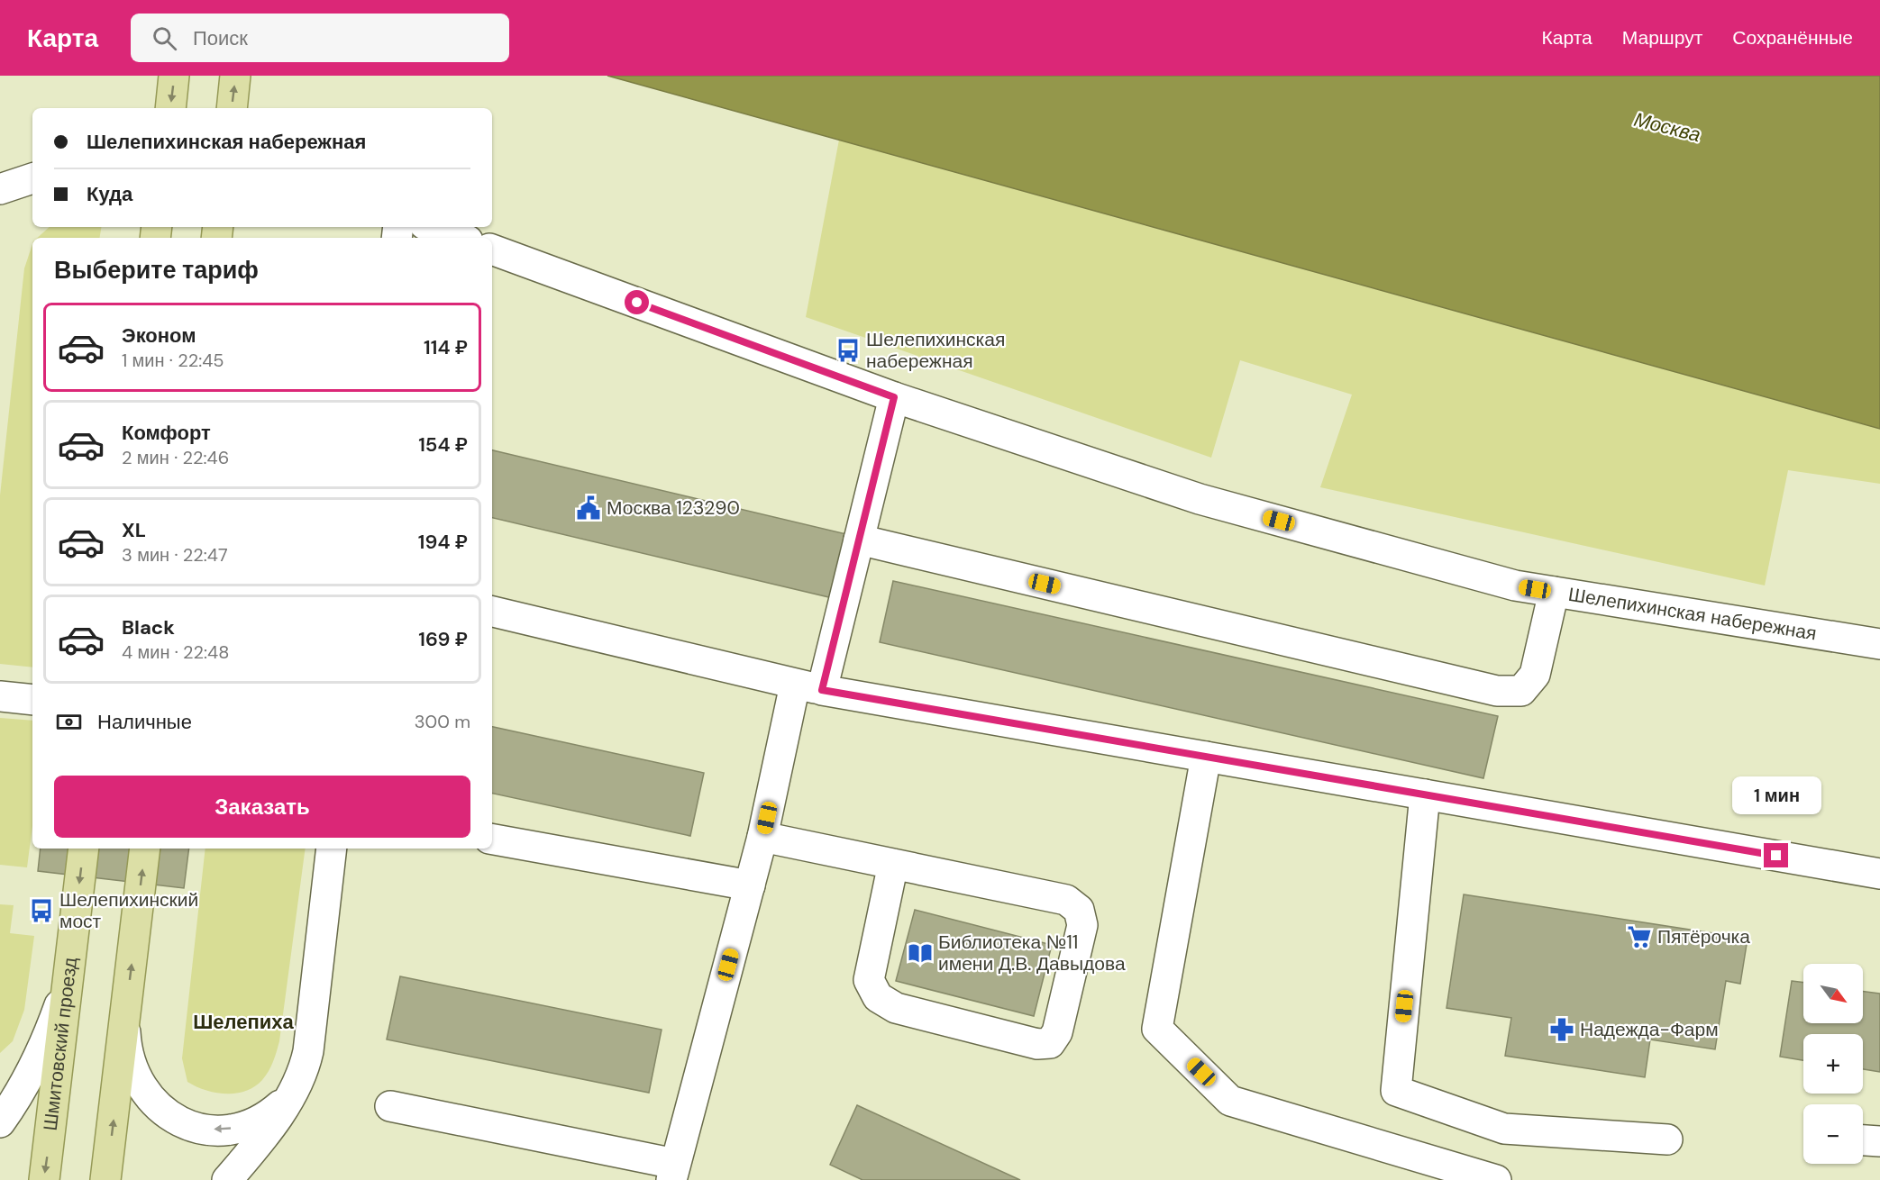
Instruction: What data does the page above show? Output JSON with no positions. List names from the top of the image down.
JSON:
{
  "streets": {
    "main road": ["Шмитовский проезд"],
    "street": ["Шелепихинская набережная"]
  },
  "districts": ["Шелепиха"],
  "water": ["Москва"],
  "places": {
    "bus stop": ["Шелепихинская набережная", "Шелепихинский мост"],
    "public building": ["Москва 123290"],
    "supermarket": ["Пятёрочка"],
    "library": ["Библиотека №11 имени Д.В. Давыдова"],
    "pharmacy": ["Надежда-Фарм"]
  },
  "north": "bottom right",
  "page": {
    "header": "Карта",
    "search": "Поиск",
    "nav": ["Карта", "Маршрут", "Сохранённые"],
    "banner": ["Шелепихинская набережная", "Куда"],
    "heading": "Выберите тариф",
    "list": [
      {
        "name": "Эконом",
        "note": "1 мин · 22:45",
        "value": "114 ₽"
      },
      {
        "name": "Комфорт",
        "note": "2 мин · 22:46",
        "value": "154 ₽"
      },
      {
        "name": "XL",
        "note": "3 мин · 22:47",
        "value": "194 ₽"
      },
      {
        "name": "Black",
        "note": "4 мин · 22:48",
        "value": "169 ₽"
      }
    ],
    "pay": ["Наличные", "300 m"],
    "buttons": "Заказать",
    "bubble": "1 мин",
    "map_buttons": ["+", "−"]
  }
}
